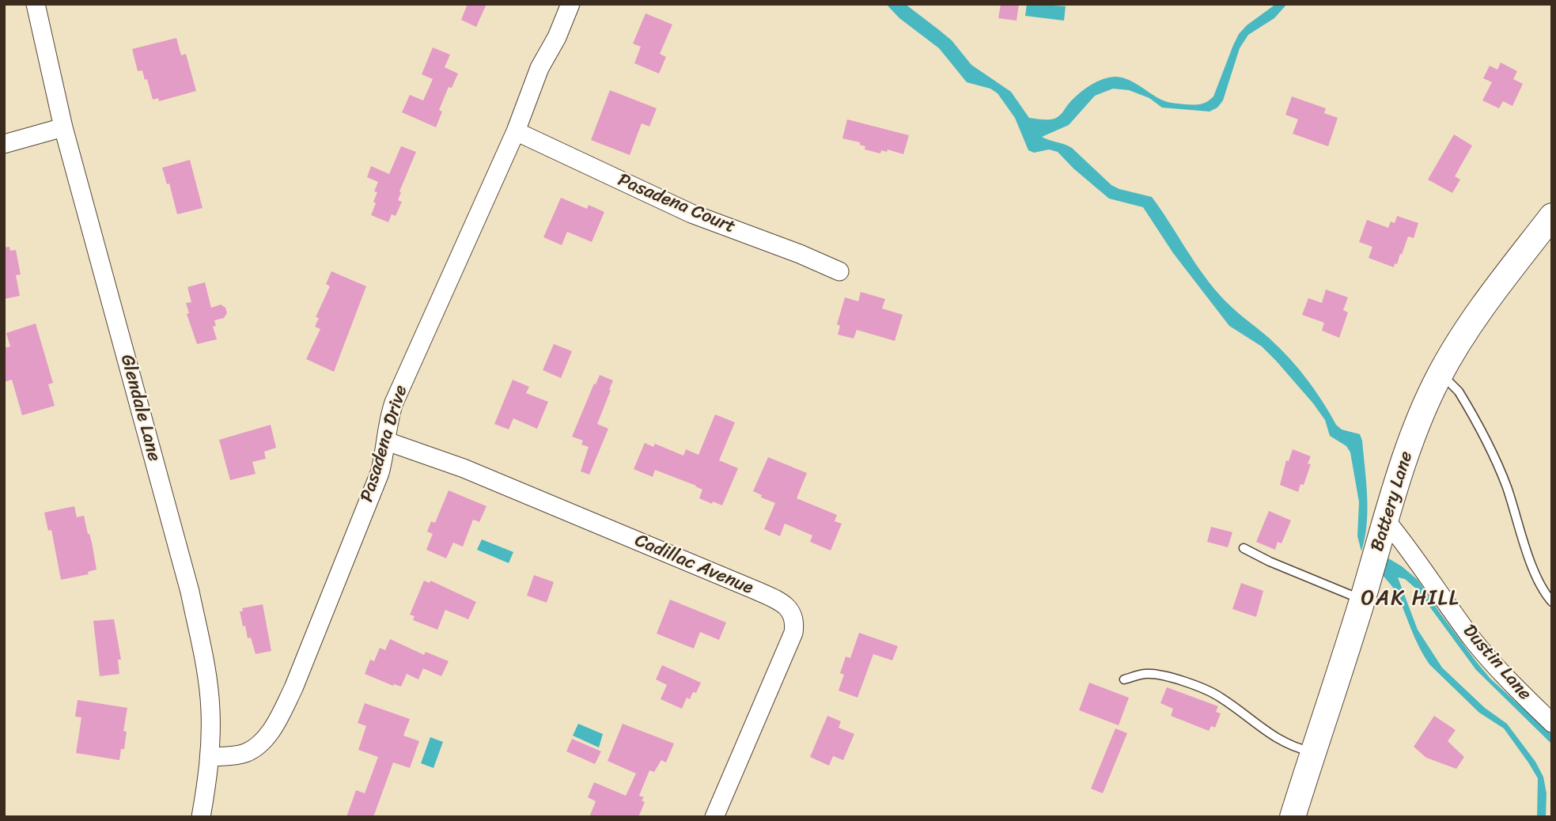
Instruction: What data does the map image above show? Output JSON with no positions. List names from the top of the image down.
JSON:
{
  "streets": {
    "main road": ["Battery Lane"],
    "street": [
      "Pasadena Court",
      "Glendale Lane",
      "Pasadena Drive",
      "Cadillac Avenue",
      "Dustin Lane"
    ]
  },
  "crossings": [
    ["Pasadena Court", "Pasadena Drive"],
    ["Glendale Lane", "Pasadena Drive"],
    ["Pasadena Drive", "Cadillac Avenue"],
    ["Battery Lane", "Dustin Lane"]
  ],
  "districts": ["OAK HILL"]
}
